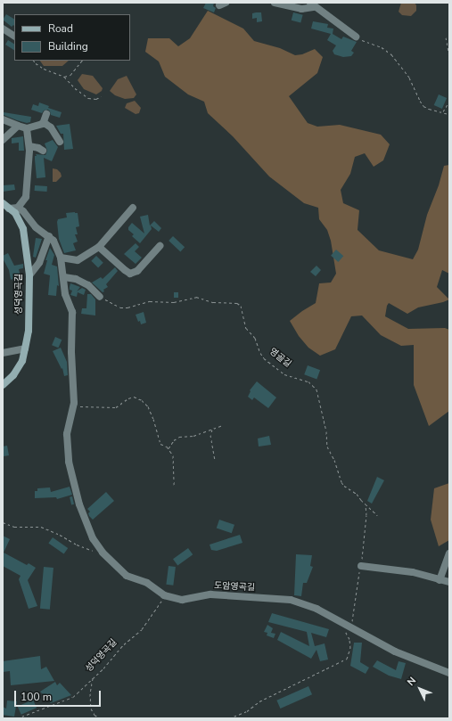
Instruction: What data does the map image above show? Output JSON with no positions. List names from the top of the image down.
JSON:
{
  "streets": {
    "main road": ["성덕영곡길"],
    "street": ["도암영곡길"],
    "path": ["영골길"]
  },
  "crossings": [
    ["성덕영곡길", "도암영곡길"]
  ],
  "legend": ["Road", "Building"],
  "scale_bar": "100 m",
  "north": "top left"
}
